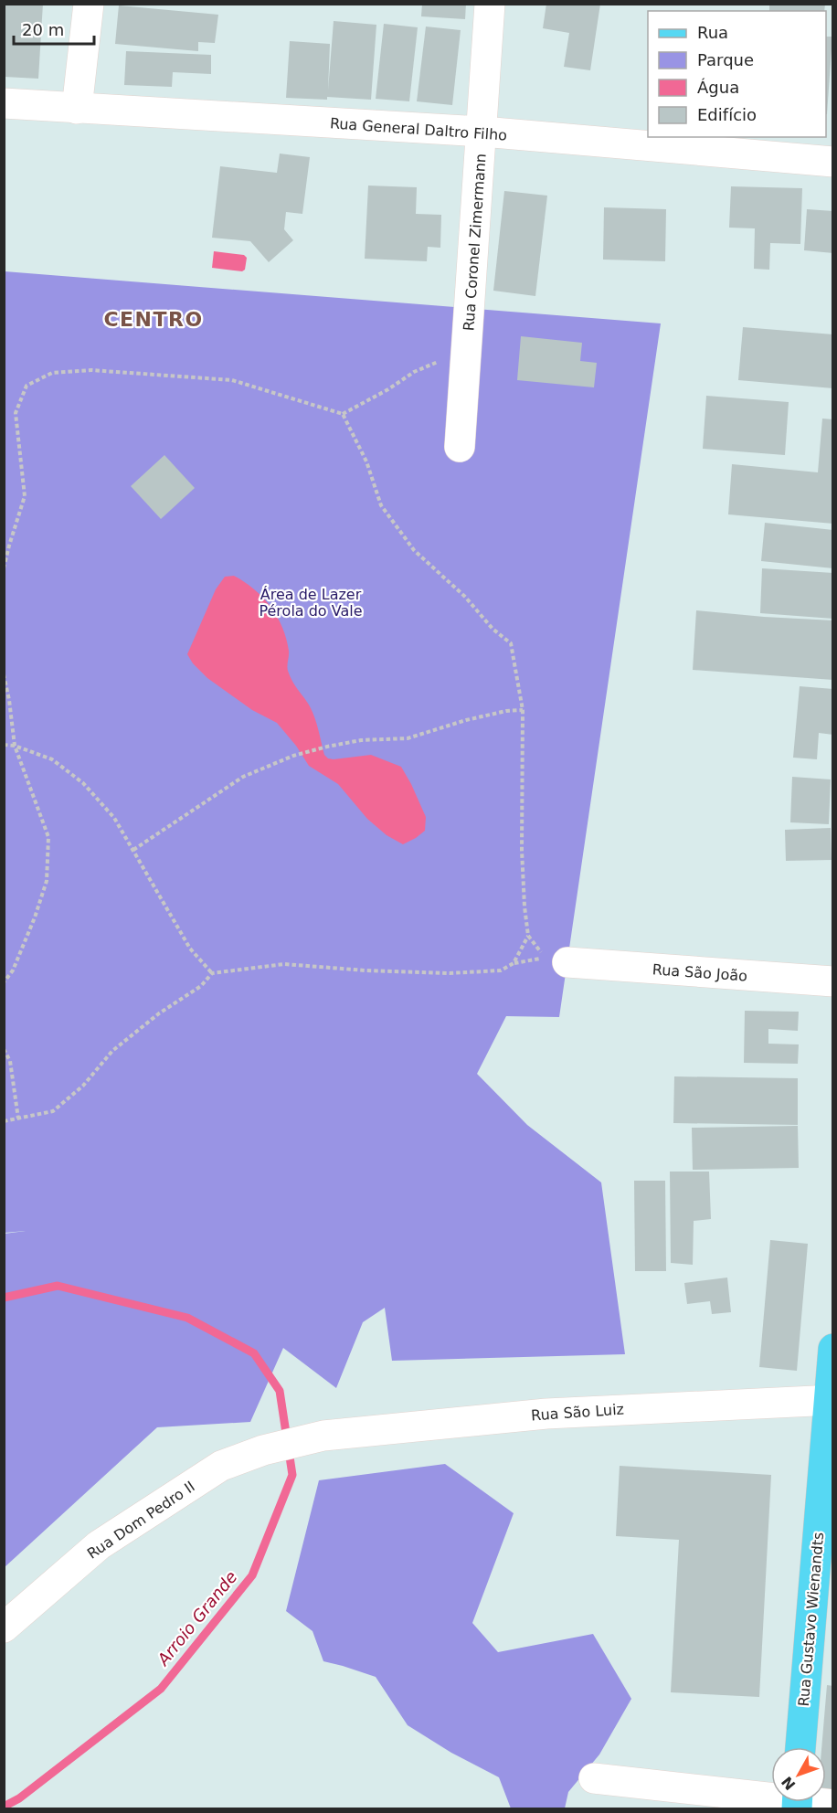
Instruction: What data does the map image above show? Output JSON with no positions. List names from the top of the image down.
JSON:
{
  "streets": {
    "main road": ["Rua Gustavo Wienandts"],
    "street": [
      "Rua General Daltro Filho",
      "Rua Coronel Zimermann",
      "Rua São João",
      "Rua São Luiz",
      "Rua Dom Pedro II"
    ]
  },
  "crossings": [
    ["Rua General Daltro Filho", "Rua Coronel Zimermann"],
    ["Rua São Luiz", "Rua Dom Pedro II"],
    ["Rua São Luiz", "Rua Gustavo Wienandts"]
  ],
  "districts": ["CENTRO"],
  "water": ["Arroio Grande"],
  "parks": ["Área de Lazer Pérola do Vale"],
  "legend": [
    "Rua",
    "Parque",
    "Água",
    "Edifício"
  ],
  "scale_bar": "20 m",
  "north": "bottom left"
}
